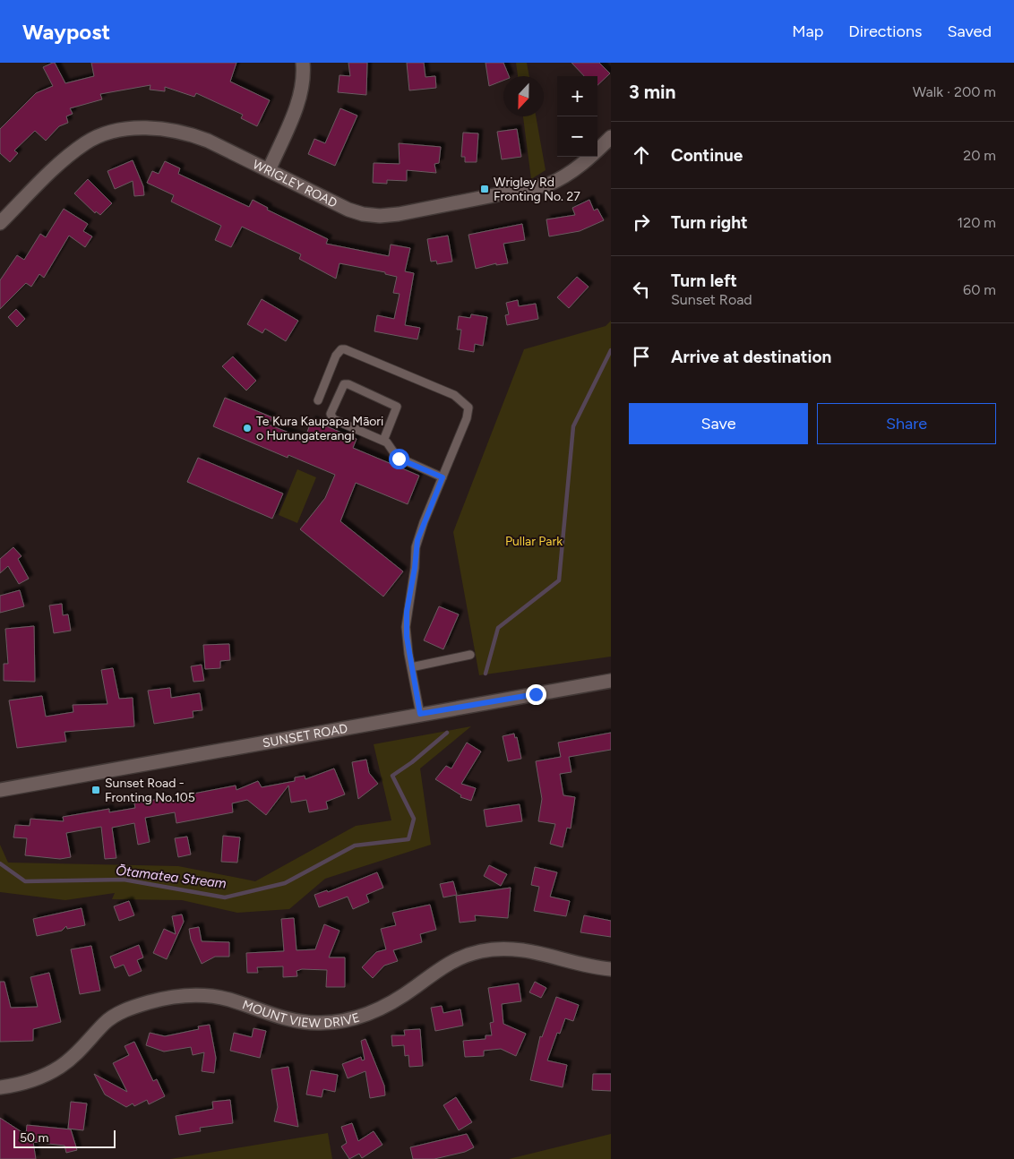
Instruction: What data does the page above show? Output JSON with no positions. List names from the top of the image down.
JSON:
{
  "streets": {
    "street": ["WRIGLEY ROAD", "SUNSET ROAD", "MOUNT VIEW DRIVE"]
  },
  "water": ["Ōtamatea Stream"],
  "parks": ["Pullar Park"],
  "places": {
    "transit": ["Wrigley Rd Fronting No. 27", "Sunset Road - Fronting No.105"],
    "other": ["Te Kura Kaupapa Māori o Hurungaterangi"]
  },
  "scale_bar": "50 m",
  "north": "bottom",
  "page": {
    "header": "Waypost",
    "nav": ["Map", "Directions", "Saved"],
    "heading": ["3 min", "Walk · 200 m"],
    "map_buttons": ["+", "−"],
    "list": [
      ["Continue", "20 m"],
      ["Turn right", "120 m"],
      ["Turn left", "Sunset Road", "60 m"],
      "Arrive at destination"
    ],
    "buttons": ["Save", "Share"],
    "scale": "50 m"
  }
}
